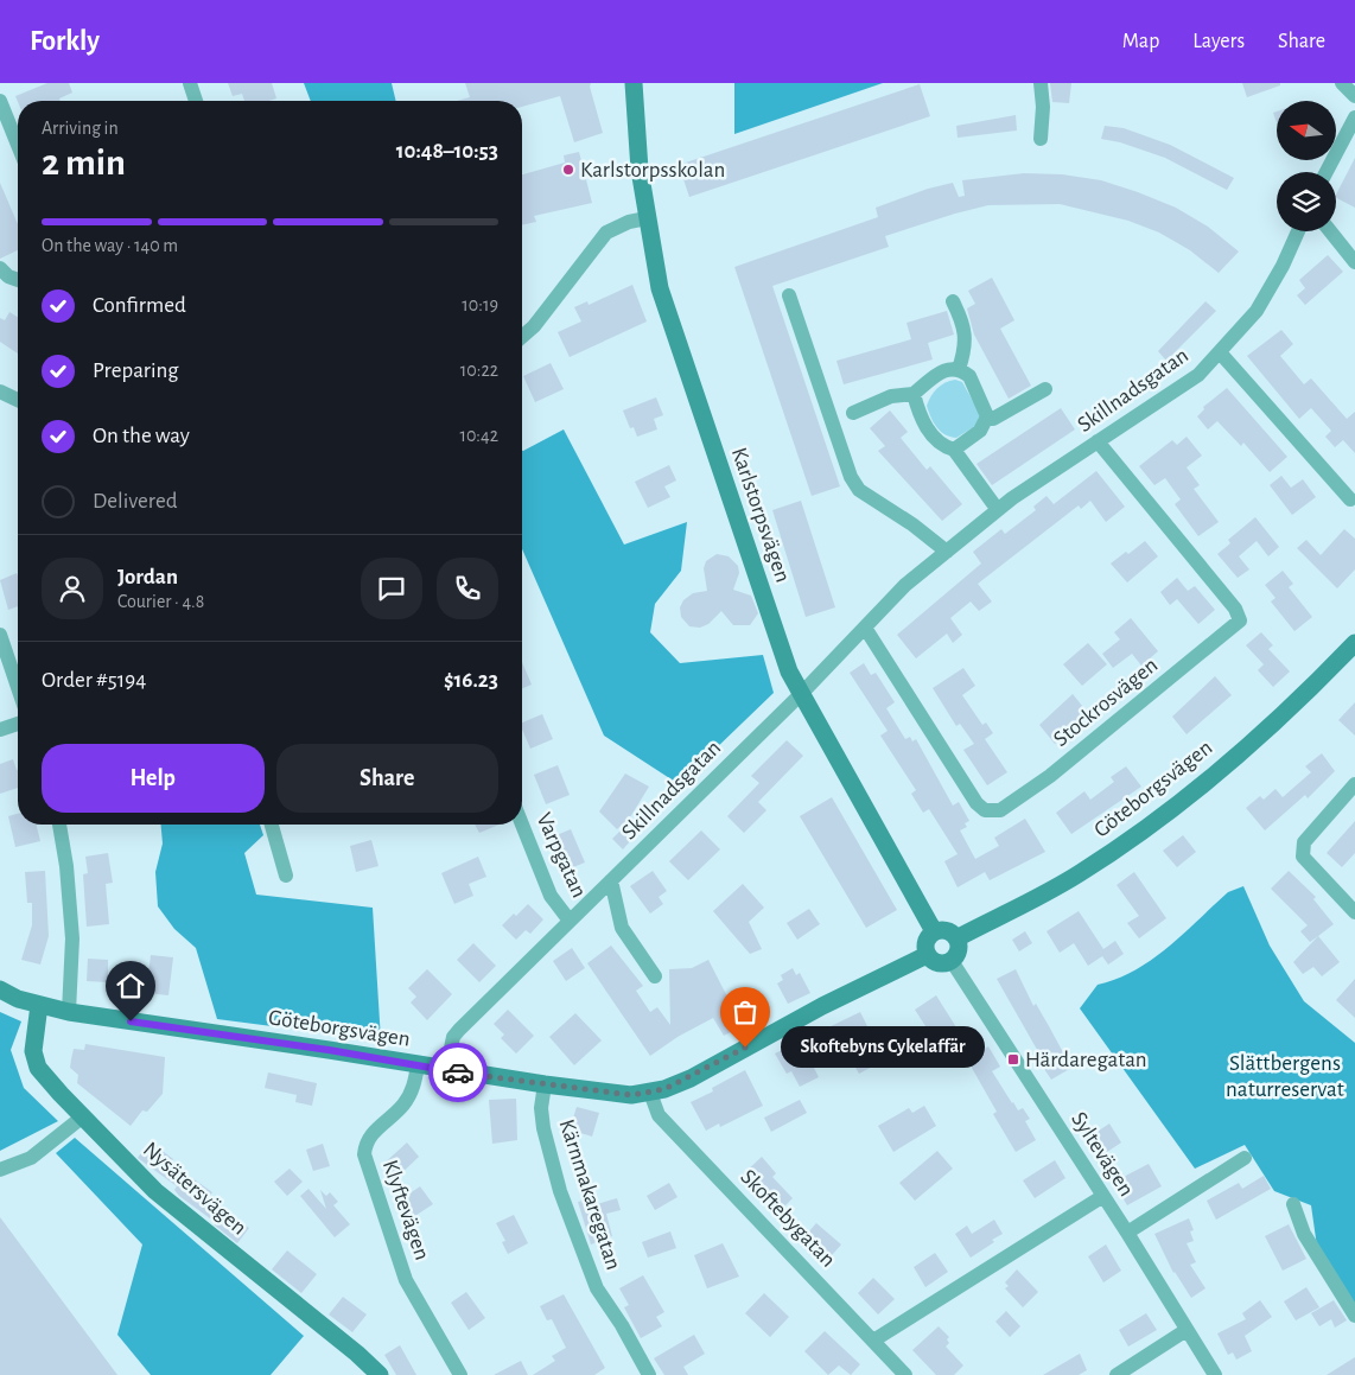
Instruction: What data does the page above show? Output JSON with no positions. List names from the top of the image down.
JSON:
{
  "streets": {
    "street": [
      "Skillnadsgatan",
      "Karlstorpsvägen",
      "Stockrosvägen",
      "Göteborgsvägen",
      "Varpgatan",
      "Syltevägen",
      "Nysätersvägen",
      "Kärnmakaregatan",
      "Klyftevägen",
      "Skoftebygatan"
    ]
  },
  "crossings": [
    ["Skillnadsgatan", "Karlstorpsvägen"],
    ["Skillnadsgatan", "Stockrosvägen"],
    ["Skillnadsgatan", "Göteborgsvägen"],
    ["Skillnadsgatan", "Varpgatan"],
    ["Karlstorpsvägen", "Göteborgsvägen"],
    ["Karlstorpsvägen", "Syltevägen"],
    ["Göteborgsvägen", "Syltevägen"],
    ["Göteborgsvägen", "Nysätersvägen"],
    ["Göteborgsvägen", "Kärnmakaregatan"],
    ["Göteborgsvägen", "Klyftevägen"],
    ["Göteborgsvägen", "Skoftebygatan"]
  ],
  "parks": ["Slättbergens naturreservat"],
  "places": {
    "other": ["Karlstorpsskolan", "Skoftebyns Cykelaffär"],
    "transit": ["Härdaregatan"]
  },
  "north": "left",
  "page": {
    "header": "Forkly",
    "nav": ["Map", "Layers", "Share"],
    "heading": ["2 min", "Arriving in", "10:48–10:53"],
    "panel": [
      "Jordan",
      "Courier · 4.8",
      "Order #5194",
      "$16.23"
    ],
    "bar": "On the way · 140 m",
    "list": [
      ["Confirmed", "10:19"],
      ["Preparing", "10:22"],
      ["On the way", "10:42"],
      "Delivered"
    ],
    "buttons": ["Help", "Share"],
    "bubble": "Skoftebyns Cykelaffär"
  }
}
